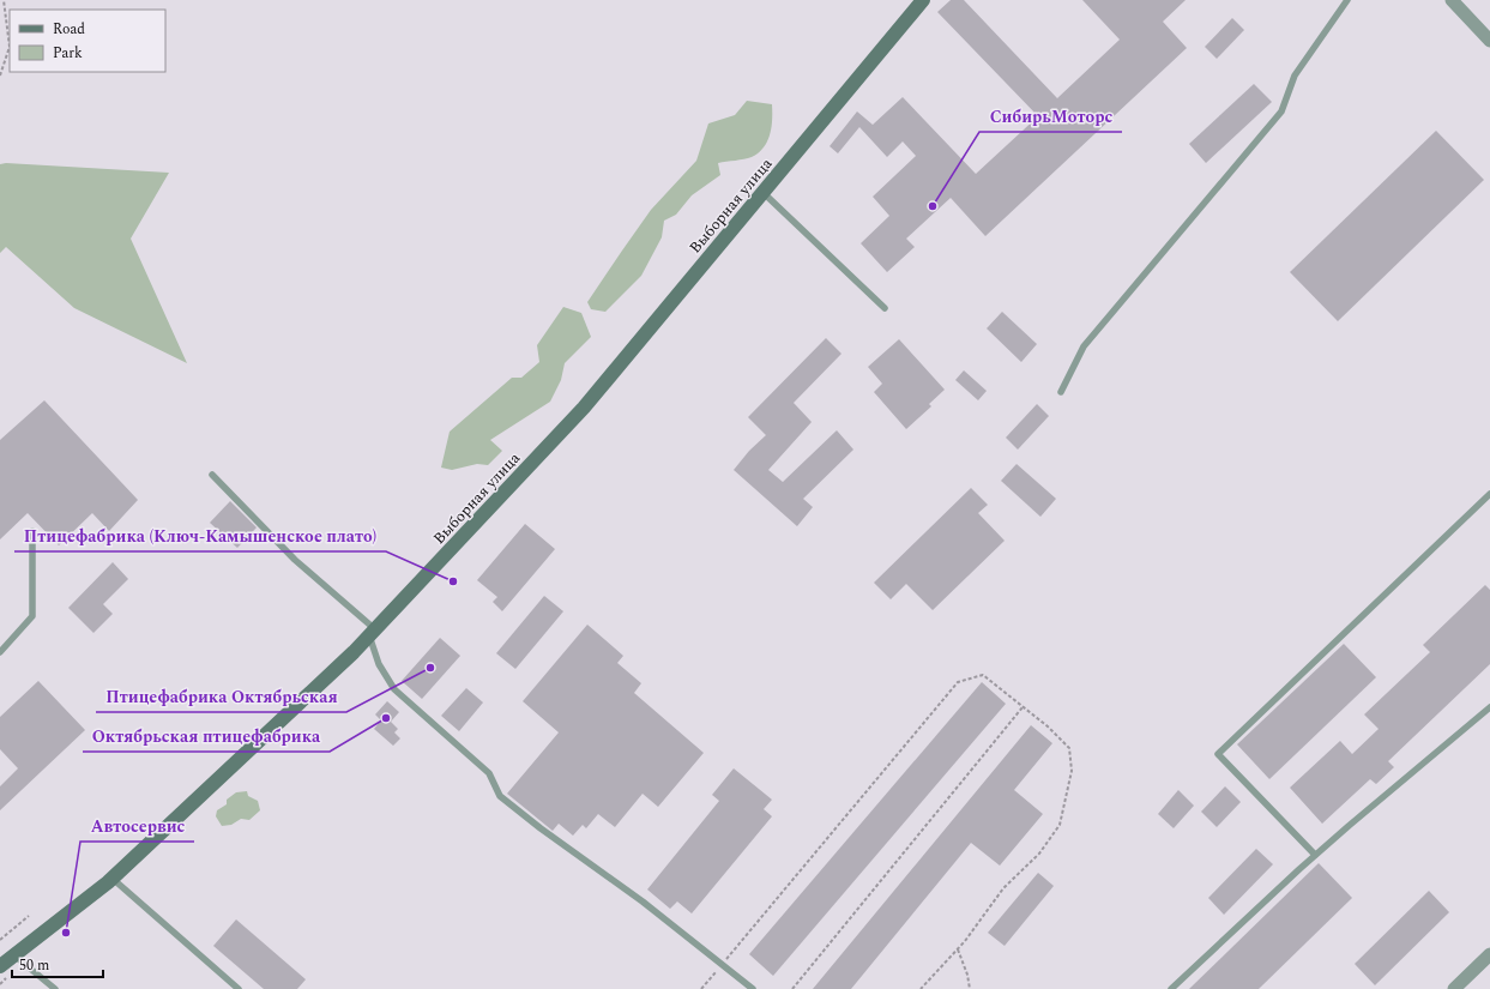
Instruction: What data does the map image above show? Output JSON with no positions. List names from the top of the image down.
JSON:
{
  "streets": {
    "main road": ["Выборная улица"]
  },
  "places": [
    "СибирьМоторс",
    "Птицефабрика (Ключ-Камышенское плато)",
    "Птицефабрика Октябрьская",
    "Октябрьская птицефабрика",
    "Автосервис"
  ],
  "legend": ["Road", "Park"],
  "scale_bar": "50 m"
}
